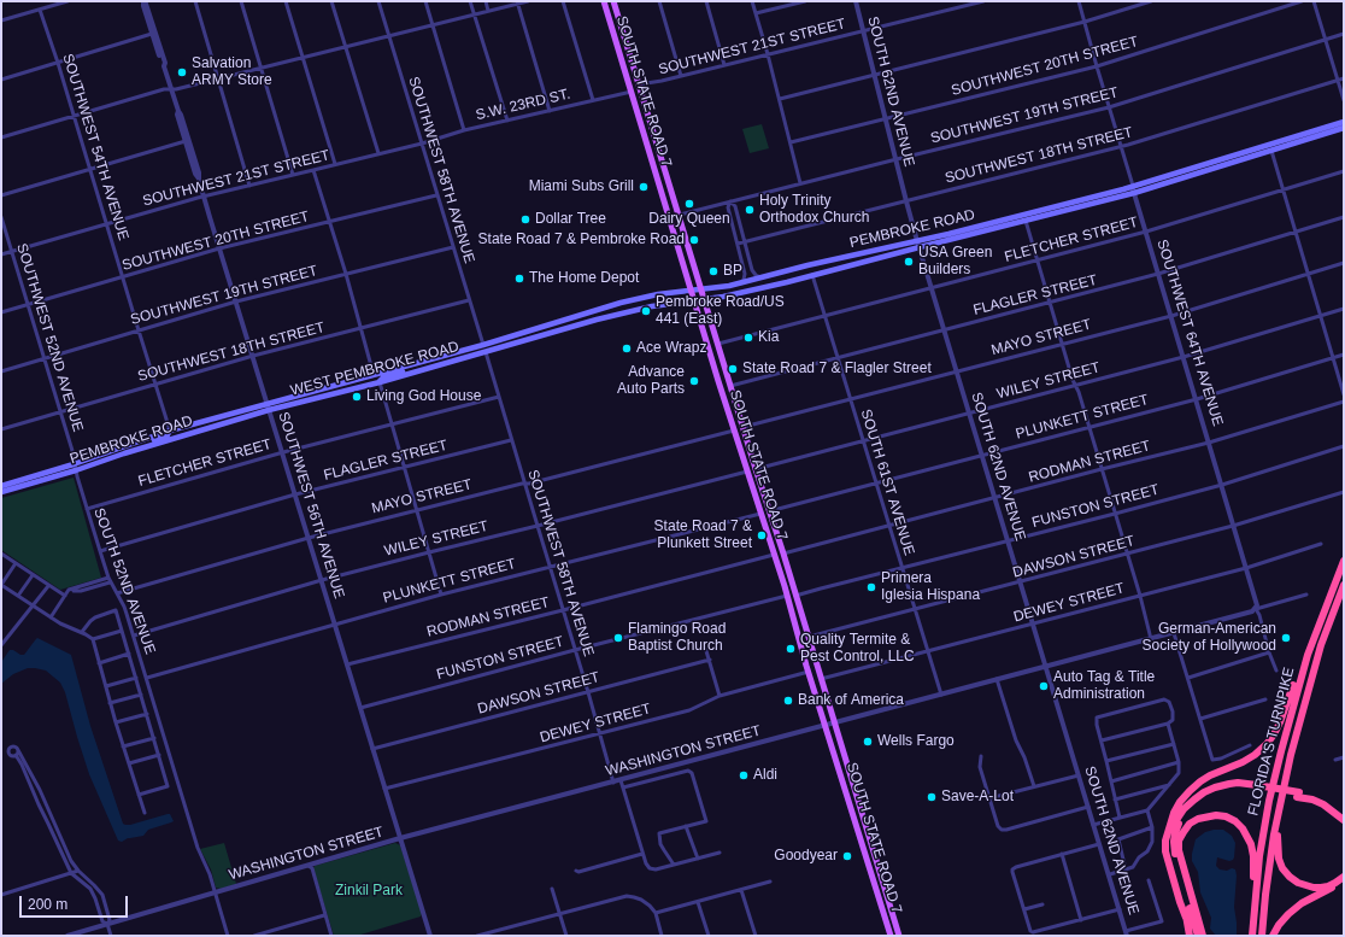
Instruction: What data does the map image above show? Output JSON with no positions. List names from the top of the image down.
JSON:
{
  "streets": {
    "highway": ["FLORIDA'S TURNPIKE"],
    "main road": ["SOUTH STATE ROAD 7", "PEMBROKE ROAD", "WEST PEMBROKE ROAD"],
    "street": [
      "SOUTHWEST 21ST STREET",
      "SOUTHWEST 20TH STREET",
      "SOUTH 62ND AVENUE",
      "S.W. 23RD ST.",
      "SOUTHWEST 19TH STREET",
      "SOUTHWEST 54TH AVENUE",
      "SOUTHWEST 18TH STREET",
      "SOUTHWEST 58TH AVENUE",
      "FLETCHER STREET",
      "FLAGLER STREET",
      "SOUTHWEST 64TH AVENUE",
      "SOUTHWEST 52ND AVENUE",
      "MAYO STREET",
      "WILEY STREET",
      "PLUNKETT STREET",
      "RODMAN STREET",
      "SOUTH 61ST AVENUE",
      "SOUTHWEST 56TH AVENUE",
      "FUNSTON STREET",
      "DAWSON STREET",
      "SOUTH 52ND AVENUE",
      "DEWEY STREET",
      "WASHINGTON STREET"
    ]
  },
  "crossings": [
    ["SOUTHWEST 21ST STREET", "SOUTH STATE ROAD 7"],
    ["SOUTHWEST 21ST STREET", "SOUTH 62ND AVENUE"],
    ["SOUTHWEST 21ST STREET", "S.W. 23RD ST."],
    ["SOUTHWEST 21ST STREET", "SOUTHWEST 54TH AVENUE"],
    ["SOUTHWEST 21ST STREET", "SOUTHWEST 58TH AVENUE"],
    ["SOUTHWEST 21ST STREET", "SOUTHWEST 52ND AVENUE"],
    ["SOUTHWEST 21ST STREET", "SOUTHWEST 56TH AVENUE"],
    ["SOUTHWEST 20TH STREET", "SOUTH 62ND AVENUE"],
    ["SOUTHWEST 20TH STREET", "SOUTHWEST 54TH AVENUE"],
    ["SOUTHWEST 20TH STREET", "SOUTHWEST 58TH AVENUE"],
    ["SOUTHWEST 20TH STREET", "SOUTHWEST 64TH AVENUE"],
    ["SOUTHWEST 20TH STREET", "SOUTHWEST 52ND AVENUE"],
    ["SOUTHWEST 20TH STREET", "SOUTHWEST 56TH AVENUE"],
    ["SOUTH STATE ROAD 7", "S.W. 23RD ST."],
    ["SOUTH STATE ROAD 7", "SOUTHWEST 19TH STREET"],
    ["SOUTH STATE ROAD 7", "PEMBROKE ROAD"],
    ["SOUTH STATE ROAD 7", "FLETCHER STREET"],
    ["SOUTH STATE ROAD 7", "FLAGLER STREET"],
    ["SOUTH STATE ROAD 7", "MAYO STREET"],
    ["SOUTH STATE ROAD 7", "WILEY STREET"],
    ["SOUTH STATE ROAD 7", "PLUNKETT STREET"],
    ["SOUTH STATE ROAD 7", "RODMAN STREET"],
    ["SOUTH STATE ROAD 7", "FUNSTON STREET"],
    ["SOUTH STATE ROAD 7", "DAWSON STREET"],
    ["SOUTH STATE ROAD 7", "DEWEY STREET"],
    ["SOUTH STATE ROAD 7", "WASHINGTON STREET"],
    ["SOUTH 62ND AVENUE", "SOUTHWEST 19TH STREET"],
    ["SOUTH 62ND AVENUE", "SOUTHWEST 18TH STREET"],
    ["SOUTH 62ND AVENUE", "PEMBROKE ROAD"],
    ["SOUTH 62ND AVENUE", "FLETCHER STREET"],
    ["SOUTH 62ND AVENUE", "FLAGLER STREET"],
    ["SOUTH 62ND AVENUE", "MAYO STREET"],
    ["SOUTH 62ND AVENUE", "WILEY STREET"],
    ["SOUTH 62ND AVENUE", "PLUNKETT STREET"],
    ["SOUTH 62ND AVENUE", "RODMAN STREET"],
    ["SOUTH 62ND AVENUE", "FUNSTON STREET"],
    ["SOUTH 62ND AVENUE", "DAWSON STREET"],
    ["SOUTH 62ND AVENUE", "DEWEY STREET"],
    ["SOUTH 62ND AVENUE", "WASHINGTON STREET"],
    ["S.W. 23RD ST.", "SOUTHWEST 58TH AVENUE"],
    ["SOUTHWEST 19TH STREET", "SOUTHWEST 54TH AVENUE"],
    ["SOUTHWEST 19TH STREET", "SOUTHWEST 58TH AVENUE"],
    ["SOUTHWEST 19TH STREET", "SOUTHWEST 64TH AVENUE"],
    ["SOUTHWEST 19TH STREET", "SOUTHWEST 52ND AVENUE"],
    ["SOUTHWEST 19TH STREET", "SOUTHWEST 56TH AVENUE"],
    ["SOUTHWEST 54TH AVENUE", "SOUTHWEST 18TH STREET"],
    ["SOUTHWEST 54TH AVENUE", "PEMBROKE ROAD"],
    ["SOUTHWEST 18TH STREET", "SOUTHWEST 58TH AVENUE"],
    ["SOUTHWEST 18TH STREET", "SOUTHWEST 64TH AVENUE"],
    ["SOUTHWEST 18TH STREET", "SOUTHWEST 52ND AVENUE"],
    ["SOUTHWEST 18TH STREET", "SOUTHWEST 56TH AVENUE"],
    ["SOUTHWEST 58TH AVENUE", "PEMBROKE ROAD"],
    ["SOUTHWEST 58TH AVENUE", "FLETCHER STREET"],
    ["SOUTHWEST 58TH AVENUE", "FLAGLER STREET"],
    ["SOUTHWEST 58TH AVENUE", "MAYO STREET"],
    ["SOUTHWEST 58TH AVENUE", "WEST PEMBROKE ROAD"],
    ["SOUTHWEST 58TH AVENUE", "WILEY STREET"],
    ["SOUTHWEST 58TH AVENUE", "PLUNKETT STREET"],
    ["SOUTHWEST 58TH AVENUE", "RODMAN STREET"],
    ["SOUTHWEST 58TH AVENUE", "FUNSTON STREET"],
    ["SOUTHWEST 58TH AVENUE", "DAWSON STREET"],
    ["SOUTHWEST 58TH AVENUE", "DEWEY STREET"],
    ["SOUTHWEST 58TH AVENUE", "WASHINGTON STREET"],
    ["PEMBROKE ROAD", "SOUTHWEST 64TH AVENUE"],
    ["PEMBROKE ROAD", "SOUTHWEST 52ND AVENUE"],
    ["PEMBROKE ROAD", "WEST PEMBROKE ROAD"],
    ["PEMBROKE ROAD", "SOUTH 61ST AVENUE"],
    ["PEMBROKE ROAD", "SOUTHWEST 56TH AVENUE"],
    ["PEMBROKE ROAD", "SOUTH 52ND AVENUE"],
    ["FLETCHER STREET", "SOUTHWEST 64TH AVENUE"],
    ["FLETCHER STREET", "SOUTH 61ST AVENUE"],
    ["FLETCHER STREET", "SOUTHWEST 56TH AVENUE"],
    ["FLETCHER STREET", "SOUTH 52ND AVENUE"],
    ["FLAGLER STREET", "SOUTHWEST 64TH AVENUE"],
    ["FLAGLER STREET", "SOUTH 61ST AVENUE"],
    ["FLAGLER STREET", "SOUTHWEST 56TH AVENUE"],
    ["FLAGLER STREET", "SOUTH 52ND AVENUE"],
    ["SOUTHWEST 64TH AVENUE", "MAYO STREET"],
    ["SOUTHWEST 64TH AVENUE", "WILEY STREET"],
    ["SOUTHWEST 64TH AVENUE", "PLUNKETT STREET"],
    ["SOUTHWEST 64TH AVENUE", "RODMAN STREET"],
    ["SOUTHWEST 64TH AVENUE", "FUNSTON STREET"],
    ["SOUTHWEST 64TH AVENUE", "DAWSON STREET"],
    ["SOUTHWEST 64TH AVENUE", "DEWEY STREET"],
    ["SOUTHWEST 64TH AVENUE", "WASHINGTON STREET"],
    ["SOUTHWEST 52ND AVENUE", "SOUTH 52ND AVENUE"],
    ["MAYO STREET", "SOUTH 61ST AVENUE"],
    ["MAYO STREET", "SOUTHWEST 56TH AVENUE"],
    ["MAYO STREET", "SOUTH 52ND AVENUE"],
    ["WEST PEMBROKE ROAD", "SOUTHWEST 56TH AVENUE"],
    ["WILEY STREET", "SOUTH 61ST AVENUE"],
    ["WILEY STREET", "SOUTHWEST 56TH AVENUE"],
    ["WILEY STREET", "SOUTH 52ND AVENUE"],
    ["PLUNKETT STREET", "SOUTH 61ST AVENUE"],
    ["PLUNKETT STREET", "SOUTHWEST 56TH AVENUE"],
    ["PLUNKETT STREET", "SOUTH 52ND AVENUE"],
    ["RODMAN STREET", "SOUTH 61ST AVENUE"],
    ["RODMAN STREET", "SOUTHWEST 56TH AVENUE"],
    ["SOUTH 61ST AVENUE", "FUNSTON STREET"],
    ["SOUTH 61ST AVENUE", "DAWSON STREET"],
    ["SOUTH 61ST AVENUE", "DEWEY STREET"],
    ["SOUTH 61ST AVENUE", "WASHINGTON STREET"],
    ["SOUTHWEST 56TH AVENUE", "FUNSTON STREET"],
    ["SOUTHWEST 56TH AVENUE", "DAWSON STREET"],
    ["SOUTHWEST 56TH AVENUE", "DEWEY STREET"],
    ["SOUTHWEST 56TH AVENUE", "WASHINGTON STREET"]
  ],
  "parks": ["Zinkil Park"],
  "places": [
    "Salvation ARMY Store",
    "Miami Subs Grill",
    "Dairy Queen",
    "Holy Trinity Orthodox Church",
    "Dollar Tree",
    "State Road 7 & Pembroke Road",
    "USA Green Builders",
    "BP",
    "The Home Depot",
    "Pembroke Road/US 441 (East)",
    "Kia",
    "Ace Wrapz",
    "State Road 7 & Flagler Street",
    "Advance Auto Parts",
    "Living God House",
    "State Road 7 & Plunkett Street",
    "Primera Iglesia Hispana",
    "Flamingo Road Baptist Church",
    "German-American Society of Hollywood",
    "Quality Termite & Pest Control, LLC",
    "Auto Tag & Title Administration",
    "Bank of America",
    "Wells Fargo",
    "Aldi",
    "Save-A-Lot",
    "Goodyear"
  ],
  "scale_bar": "200 m"
}
